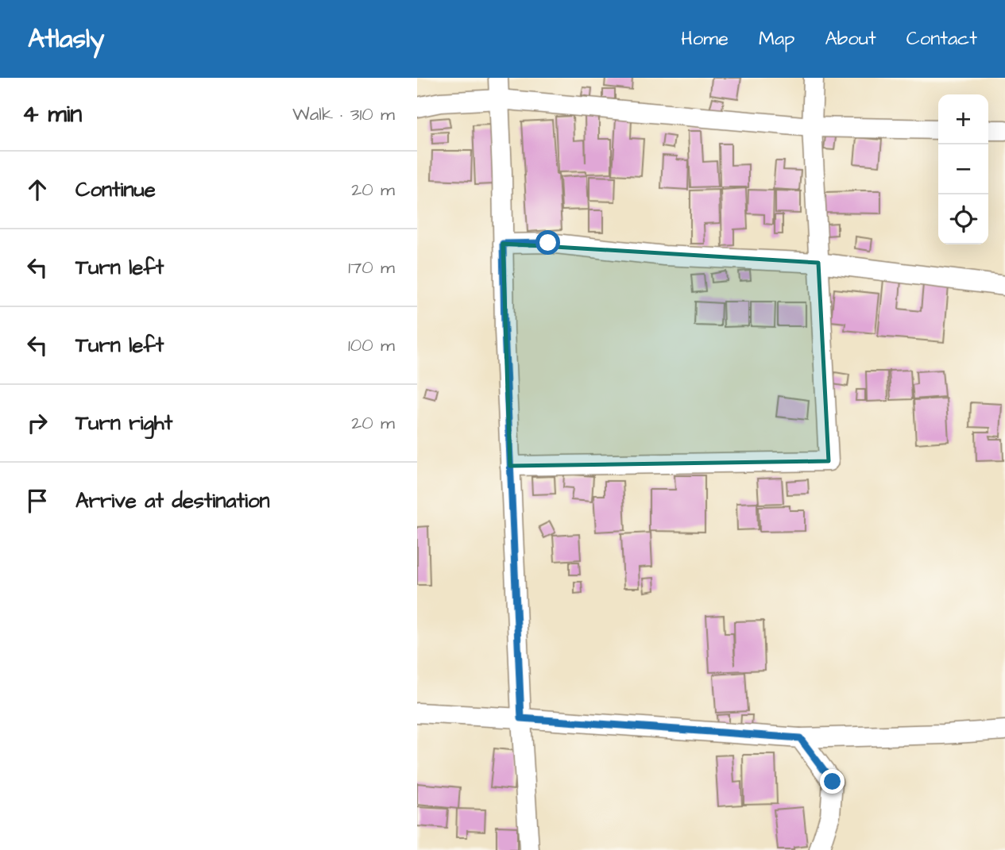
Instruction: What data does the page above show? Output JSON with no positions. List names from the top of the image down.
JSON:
{
  "page": {
    "header": "Atlasly",
    "nav": [
      "Home",
      "Map",
      "About",
      "Contact"
    ],
    "heading": ["4 min", "Walk · 310 m"],
    "map_buttons": ["+", "−"],
    "list": [
      ["Continue", "20 m"],
      ["Turn left", "170 m"],
      ["Turn left", "100 m"],
      ["Turn right", "20 m"],
      "Arrive at destination"
    ]
  }
}
